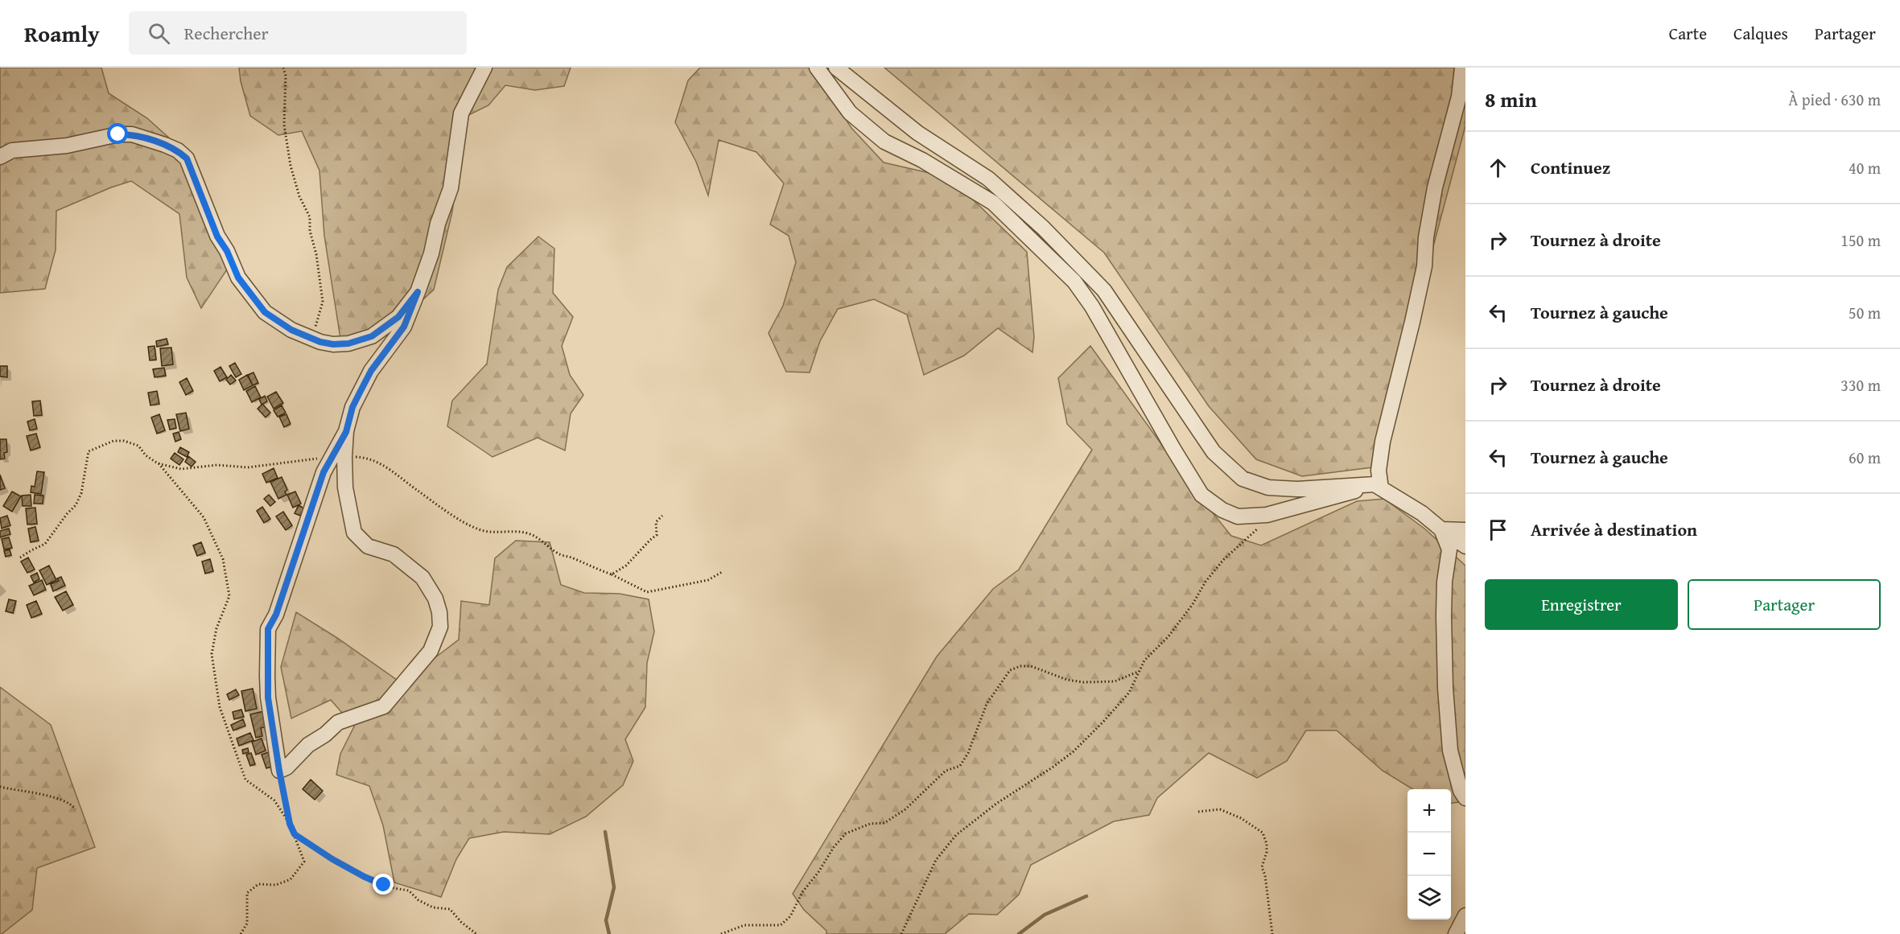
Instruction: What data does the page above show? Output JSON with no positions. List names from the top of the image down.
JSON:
{
  "page": {
    "header": "Roamly",
    "search": "Rechercher",
    "nav": ["Carte", "Calques", "Partager"],
    "heading": ["8 min", "À pied · 630 m"],
    "list": [
      ["Continuez", "40 m"],
      ["Tournez à droite", "150 m"],
      ["Tournez à gauche", "50 m"],
      ["Tournez à droite", "330 m"],
      ["Tournez à gauche", "60 m"],
      "Arrivée à destination"
    ],
    "buttons": ["Enregistrer", "Partager"],
    "map_buttons": ["+", "−"]
  }
}
